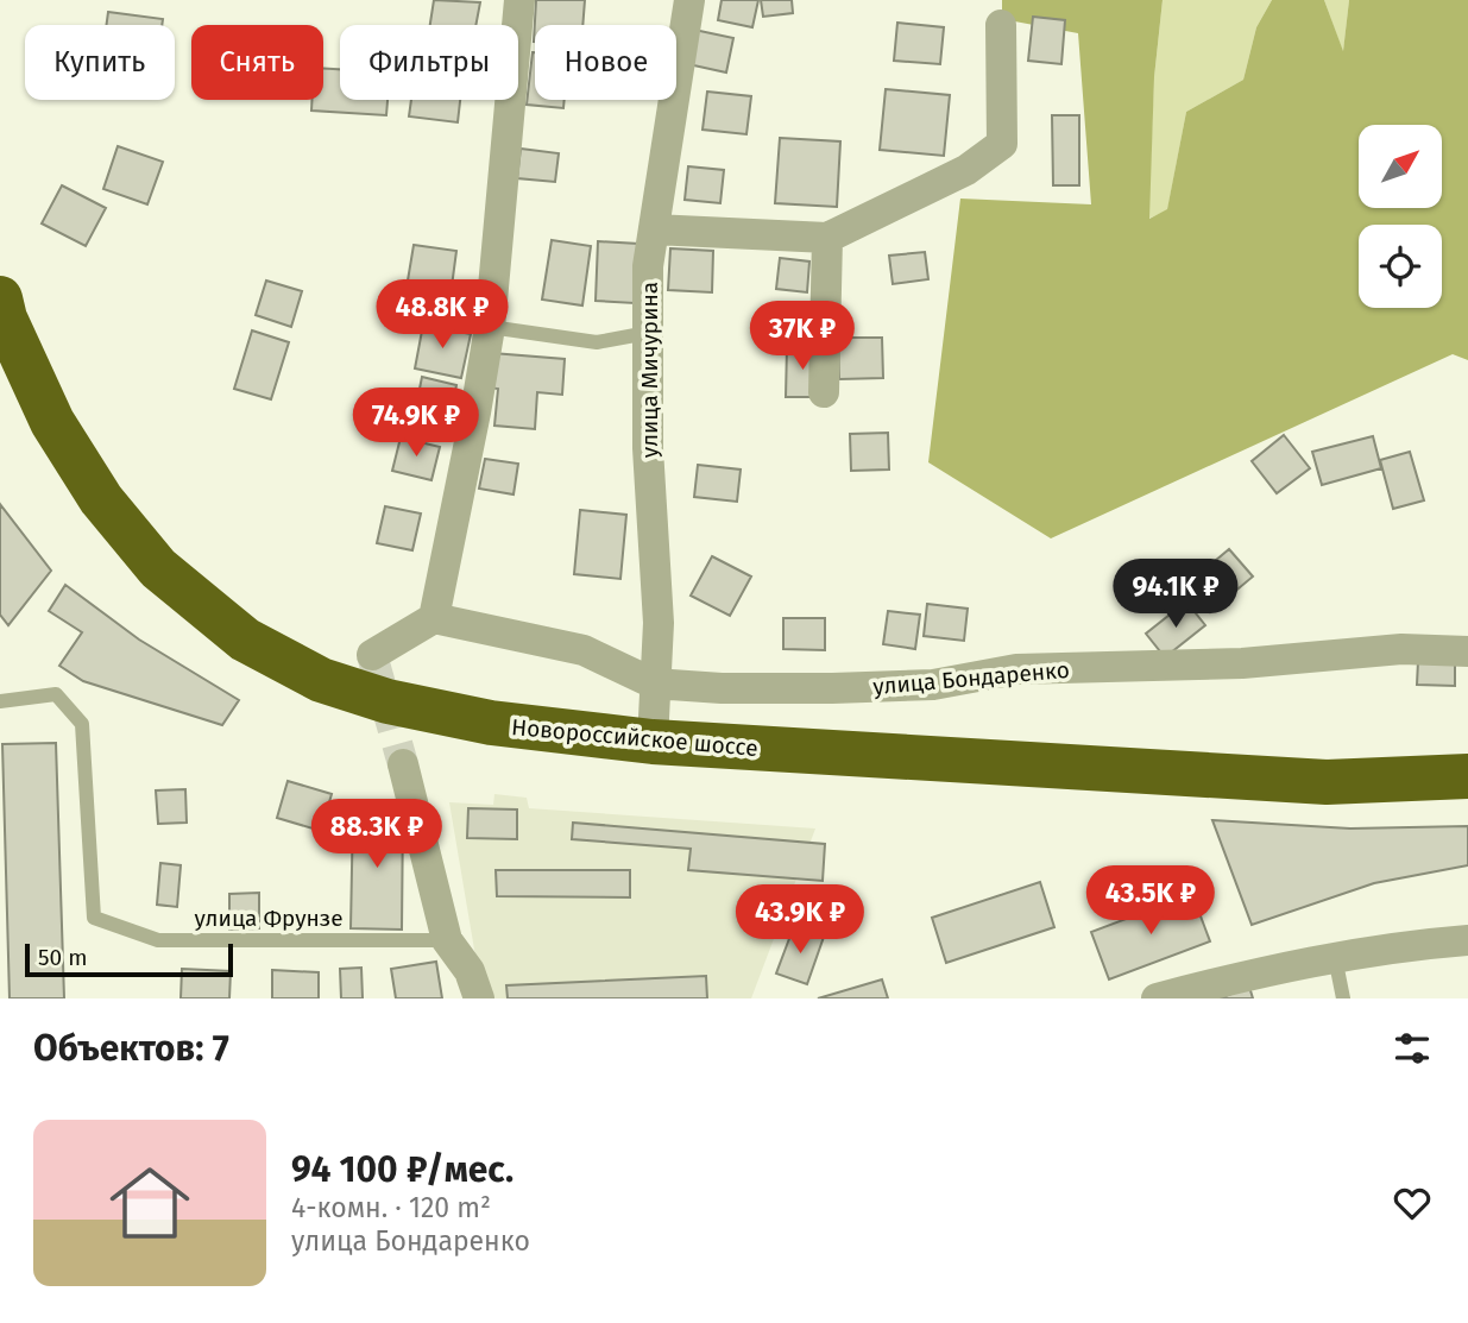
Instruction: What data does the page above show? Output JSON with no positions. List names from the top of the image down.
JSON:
{
  "streets": {
    "highway": ["Новороссийское шоссе"],
    "street": ["улица Мичурина", "улица Бондаренко"],
    "lane": ["улица Фрунзе"]
  },
  "crossings": [
    ["улица Мичурина", "улица Бондаренко"],
    ["улица Мичурина", "Новороссийское шоссе"]
  ],
  "scale_bar": "50 m",
  "north": "top right",
  "page": {
    "chip": [
      "Купить",
      "Снять",
      "Фильтры",
      "Новое"
    ],
    "price": [
      "48.8K ₽",
      "37K ₽",
      "74.9K ₽",
      "94.1K ₽",
      "88.3K ₽",
      "43.5K ₽",
      "43.9K ₽"
    ],
    "scale": "50 m",
    "heading": "Объектов: 7",
    "list": [
      {
        "name": "94 100 ₽/мес.",
        "note": "4-комн. · 120 m² · улица Бондаренко"
      }
    ]
  }
}
